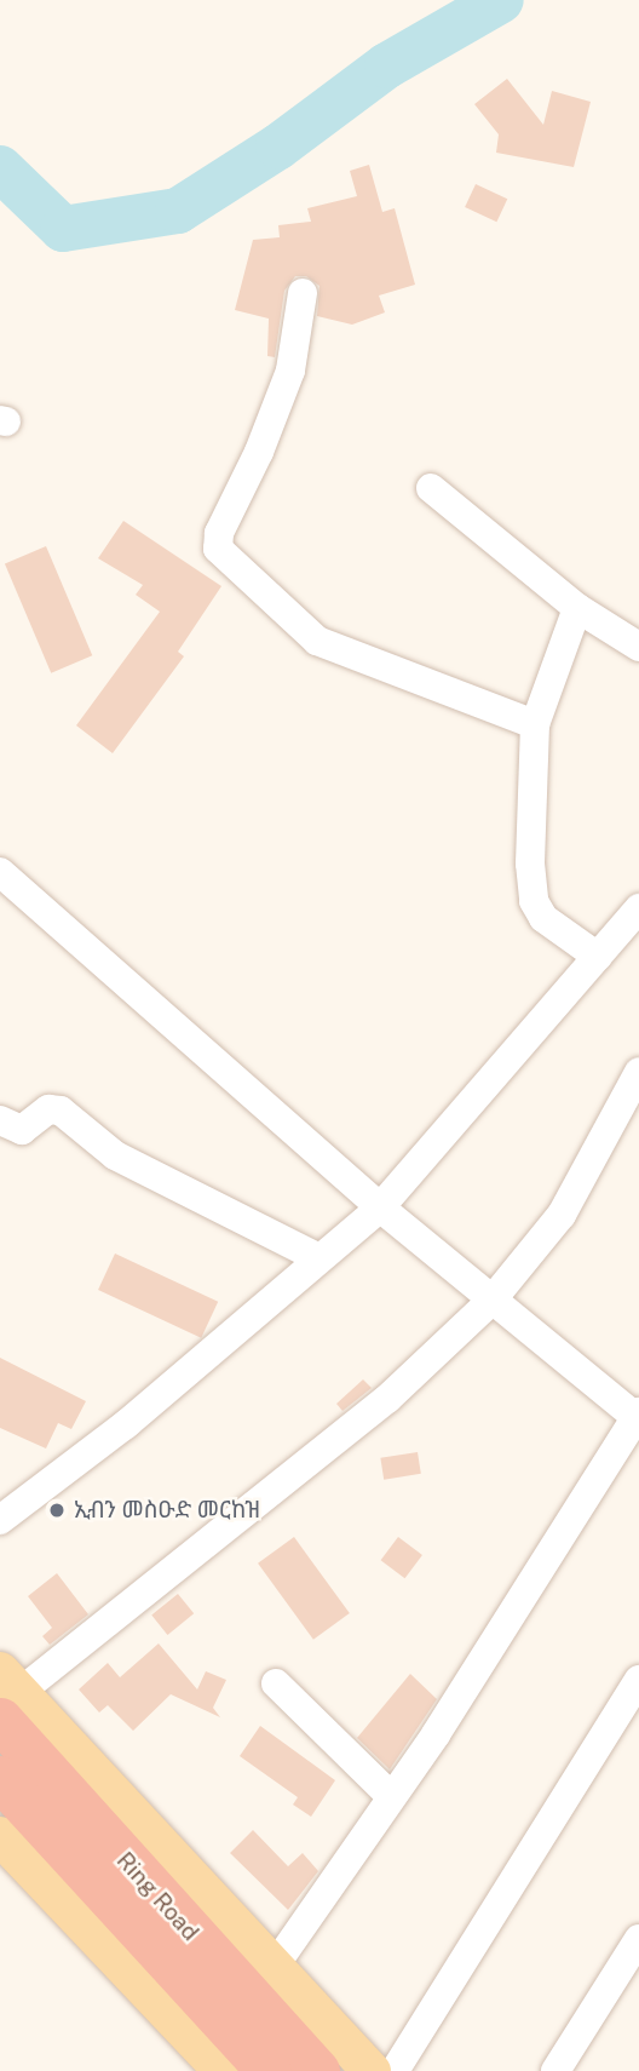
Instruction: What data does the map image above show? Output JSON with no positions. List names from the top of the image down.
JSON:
{
  "streets": {
    "highway": ["Ring Road"]
  },
  "places": ["ኢብን መስዑድ መርከዝ"]
}
